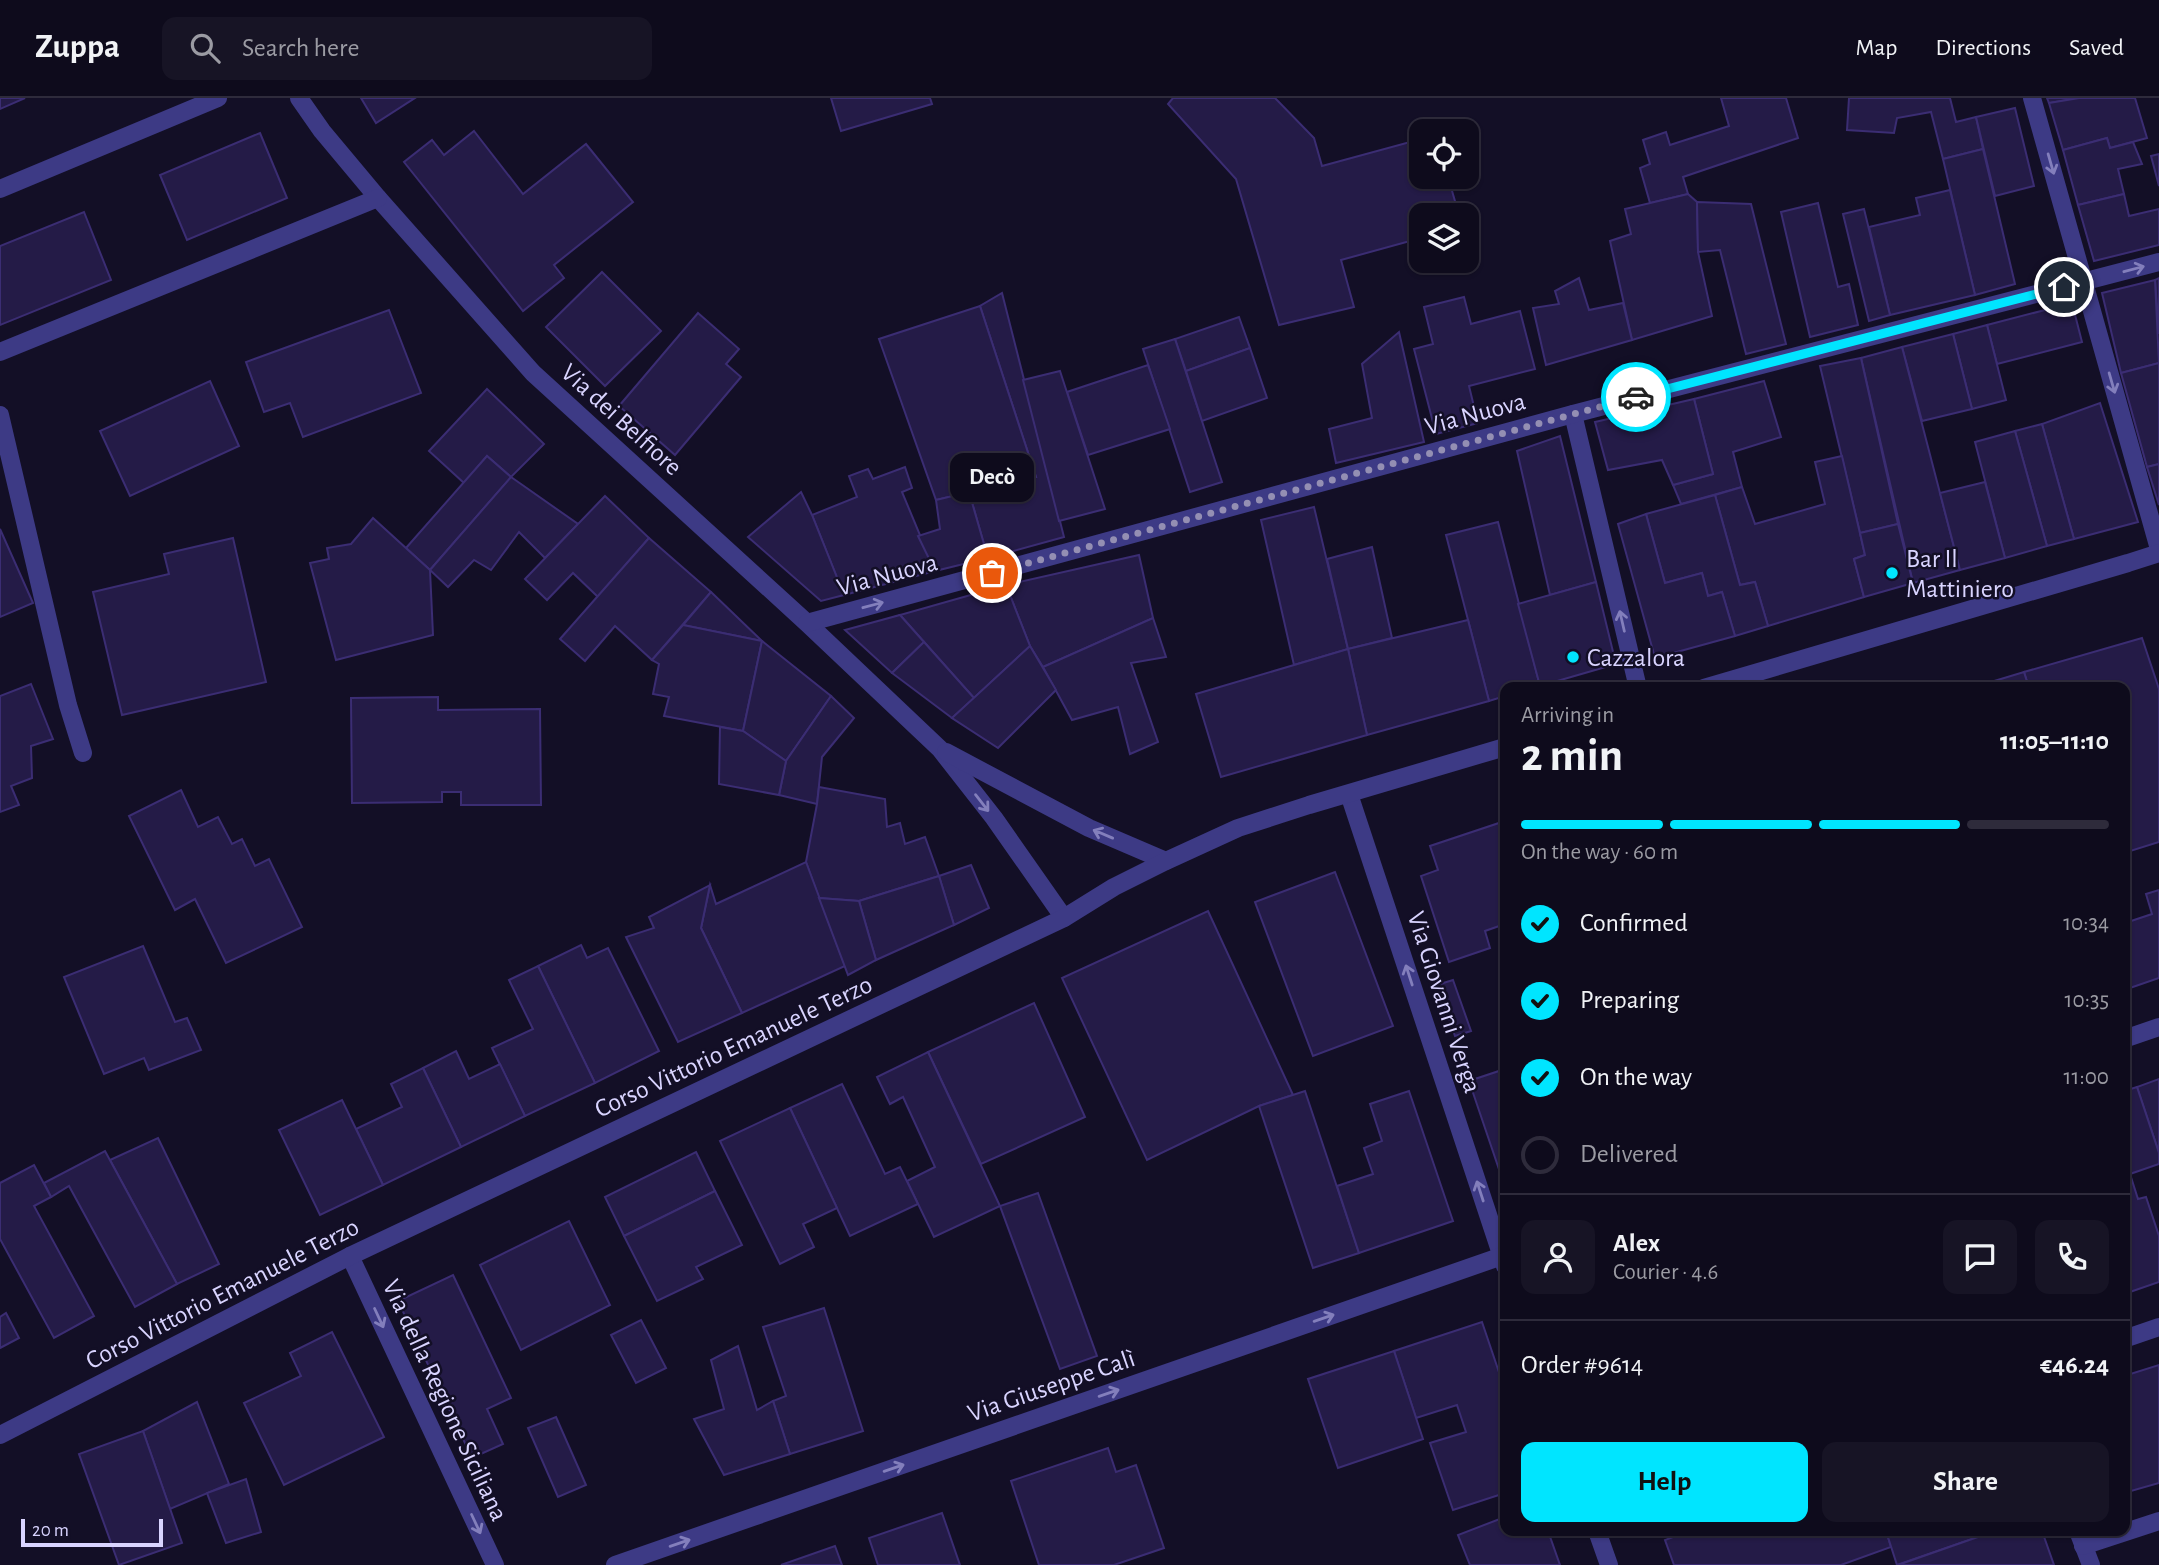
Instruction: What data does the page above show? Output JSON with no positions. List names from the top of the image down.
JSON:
{
  "streets": {
    "street": [
      "Via Nuova",
      "Via dei Belfiore",
      "Via Giovanni Verga",
      "Corso Vittorio Emanuele Terzo",
      "Via Giuseppe Calì",
      "Via della Regione Siciliana"
    ]
  },
  "crossings": [
    ["Via Nuova", "Via dei Belfiore"],
    ["Via Giovanni Verga", "Corso Vittorio Emanuele Terzo"],
    ["Corso Vittorio Emanuele Terzo", "Via della Regione Siciliana"]
  ],
  "one_way": [
    "Via Nuova",
    "Via Giovanni Verga",
    "Via Giuseppe Calì",
    "Via della Regione Siciliana"
  ],
  "places": ["Decò", "Bar Il Mattiniero", "Cazzalora"],
  "scale_bar": "20 m",
  "page": {
    "header": "Zuppa",
    "search": "Search here",
    "nav": ["Map", "Directions", "Saved"],
    "bubble": "Decò",
    "heading": ["2 min", "Arriving in", "11:05–11:10"],
    "panel": [
      "Alex",
      "Courier · 4.6",
      "Order #9614",
      "€46.24"
    ],
    "bar": "On the way · 60 m",
    "list": [
      ["Confirmed", "10:34"],
      ["Preparing", "10:35"],
      ["On the way", "11:00"],
      "Delivered"
    ],
    "buttons": ["Help", "Share"],
    "scale": "20 m"
  }
}
